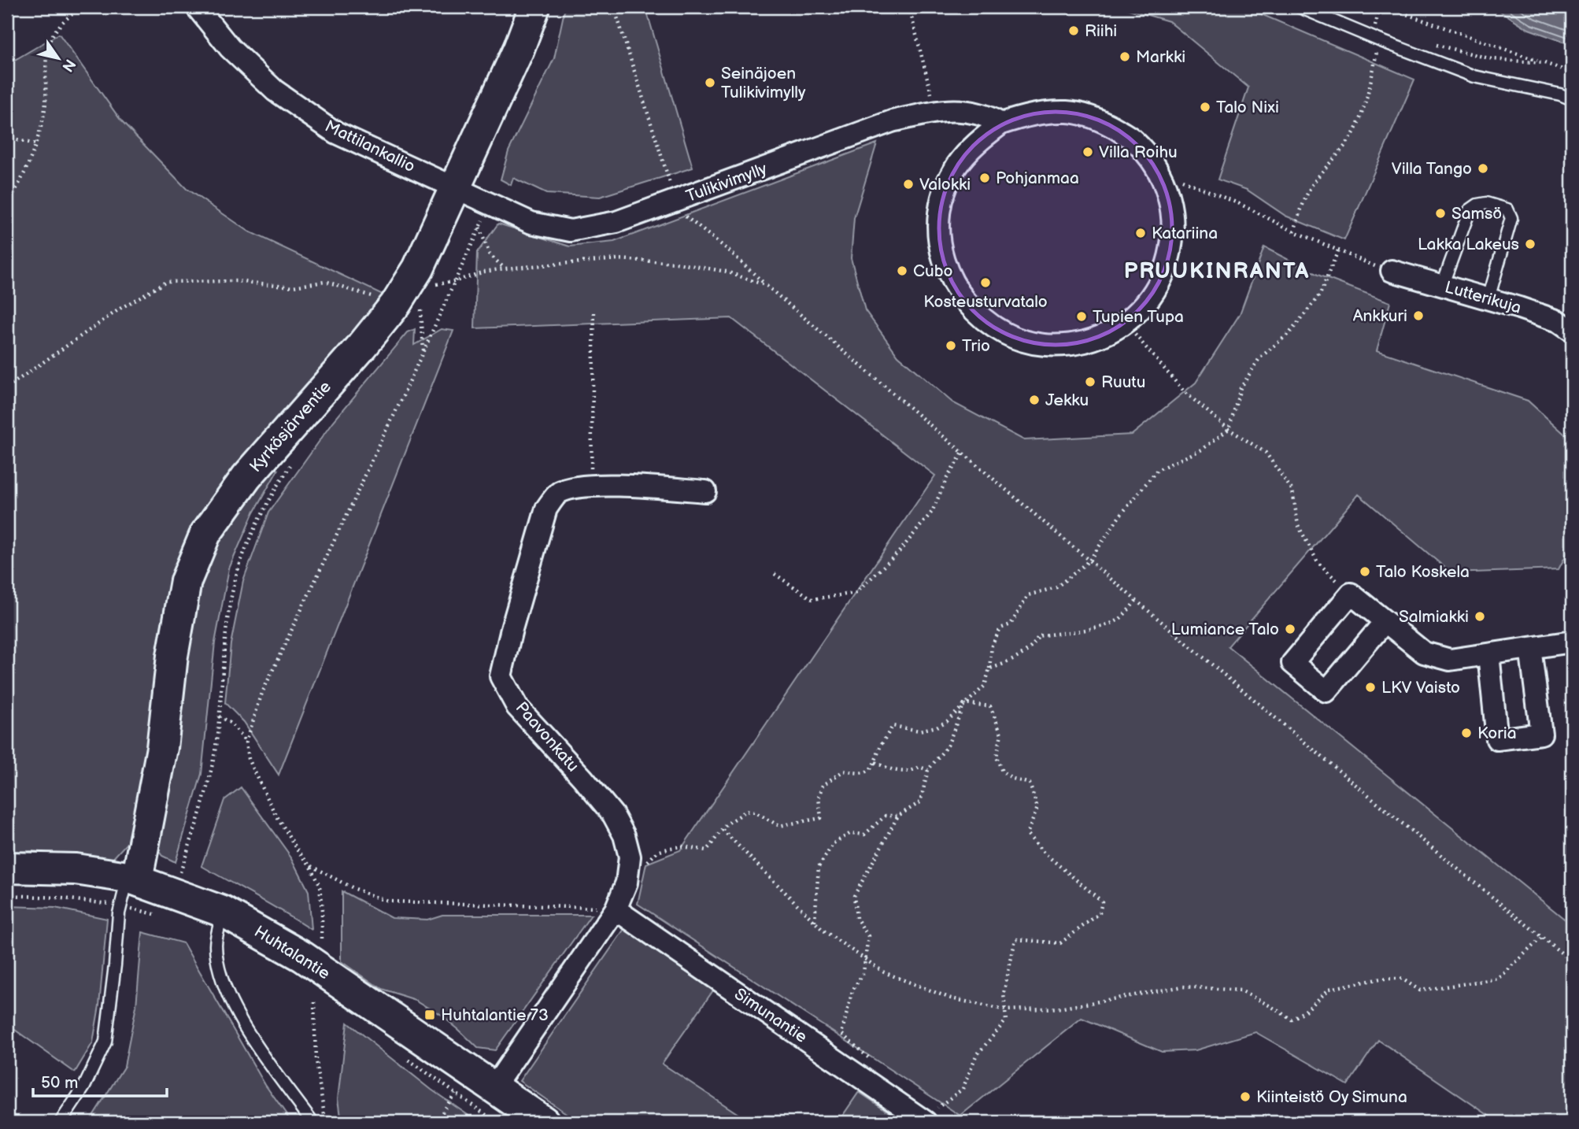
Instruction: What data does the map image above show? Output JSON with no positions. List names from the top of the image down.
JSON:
{
  "streets": {
    "street": [
      "Mattilankallio",
      "Tulikivimylly",
      "Lutterikuja",
      "Kyrkösjärventie",
      "Paavonkatu",
      "Huhtalantie",
      "Simunantie"
    ]
  },
  "crossings": [
    ["Mattilankallio", "Tulikivimylly"],
    ["Mattilankallio", "Kyrkösjärventie"],
    ["Tulikivimylly", "Kyrkösjärventie"],
    ["Kyrkösjärventie", "Huhtalantie"],
    ["Paavonkatu", "Huhtalantie"],
    ["Paavonkatu", "Simunantie"]
  ],
  "districts": ["PRUUKINRANTA"],
  "places": {
    "other": [
      "Riihi",
      "Markki",
      "Seinäjoen Tulikivimylly",
      "Talo Nixi",
      "Villa Roihu",
      "Villa Tango",
      "Pohjanmaa",
      "Valokki",
      "Samsö",
      "Katariina",
      "Lakka Lakeus",
      "Cubo",
      "Kosteusturvatalo",
      "Ankkuri",
      "Tupien Tupa",
      "Trio",
      "Ruutu",
      "Jekku",
      "Talo Koskela",
      "Salmiakki",
      "Lumiance Talo",
      "LKV Vaisto",
      "Koria",
      "Kiinteistö Oy Simuna"
    ],
    "transit": ["Huhtalantie 73"]
  },
  "scale_bar": "50 m",
  "north": "bottom right"
}
